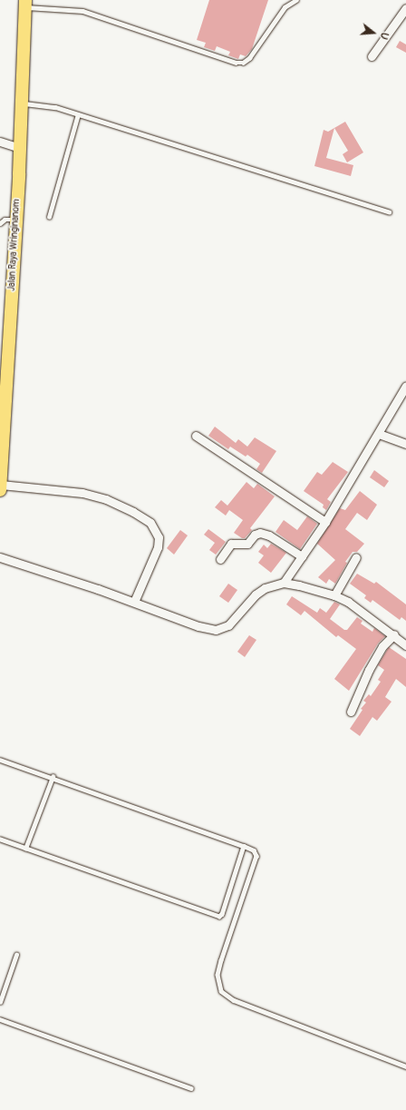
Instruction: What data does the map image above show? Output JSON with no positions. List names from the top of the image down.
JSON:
{
  "streets": {
    "main road": ["Jalan Raya Wringinanom"]
  },
  "north": "right"
}
